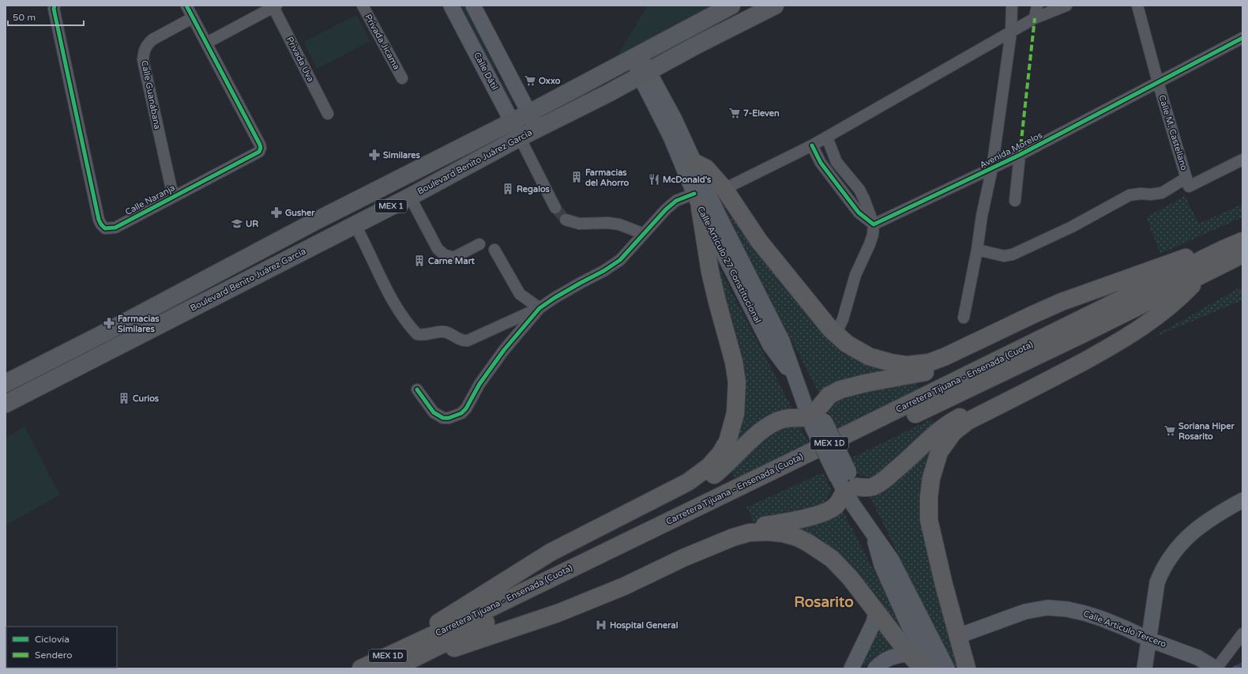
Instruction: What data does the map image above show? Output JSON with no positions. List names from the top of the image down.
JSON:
{
  "streets": {
    "highway": ["Carretera Tijuana - Ensenada (Cuota)", "MEX 1D"],
    "main road": [
      "Calle Dátil",
      "Boulevard Benito Juárez García",
      "MEX 1",
      "Calle Artículo 27 Constitucional",
      "Calle Artículo Tercero"
    ],
    "street": [
      "Privada Jicama",
      "Privada Uva",
      "Calle Guanábana",
      "Calle M. Castellano",
      "Avenida Morelos",
      "Calle Naranja"
    ]
  },
  "crossings": [
    ["Calle Dátil", "Boulevard Benito Juárez García"],
    ["Calle Guanábana", "Calle Naranja"],
    ["Calle M. Castellano", "Avenida Morelos"],
    ["Boulevard Benito Juárez García", "Calle Artículo 27 Constitucional"]
  ],
  "districts": ["Rosarito"],
  "places": {
    "supermarket": ["Oxxo", "7-Eleven", "Soriana Hiper Rosarito"],
    "pharmacy": ["Similares", "Gusher", "Farmacias Similares"],
    "building": [
      "Farmacias del Ahorro",
      "Regalos",
      "Carne Mart",
      "Curios"
    ],
    "restaurant": ["McDonald's"],
    "school or university": ["UR"],
    "hospital": ["Hospital General"]
  },
  "legend": ["Ciclovía", "Sendero"],
  "scale_bar": "50 m"
}
